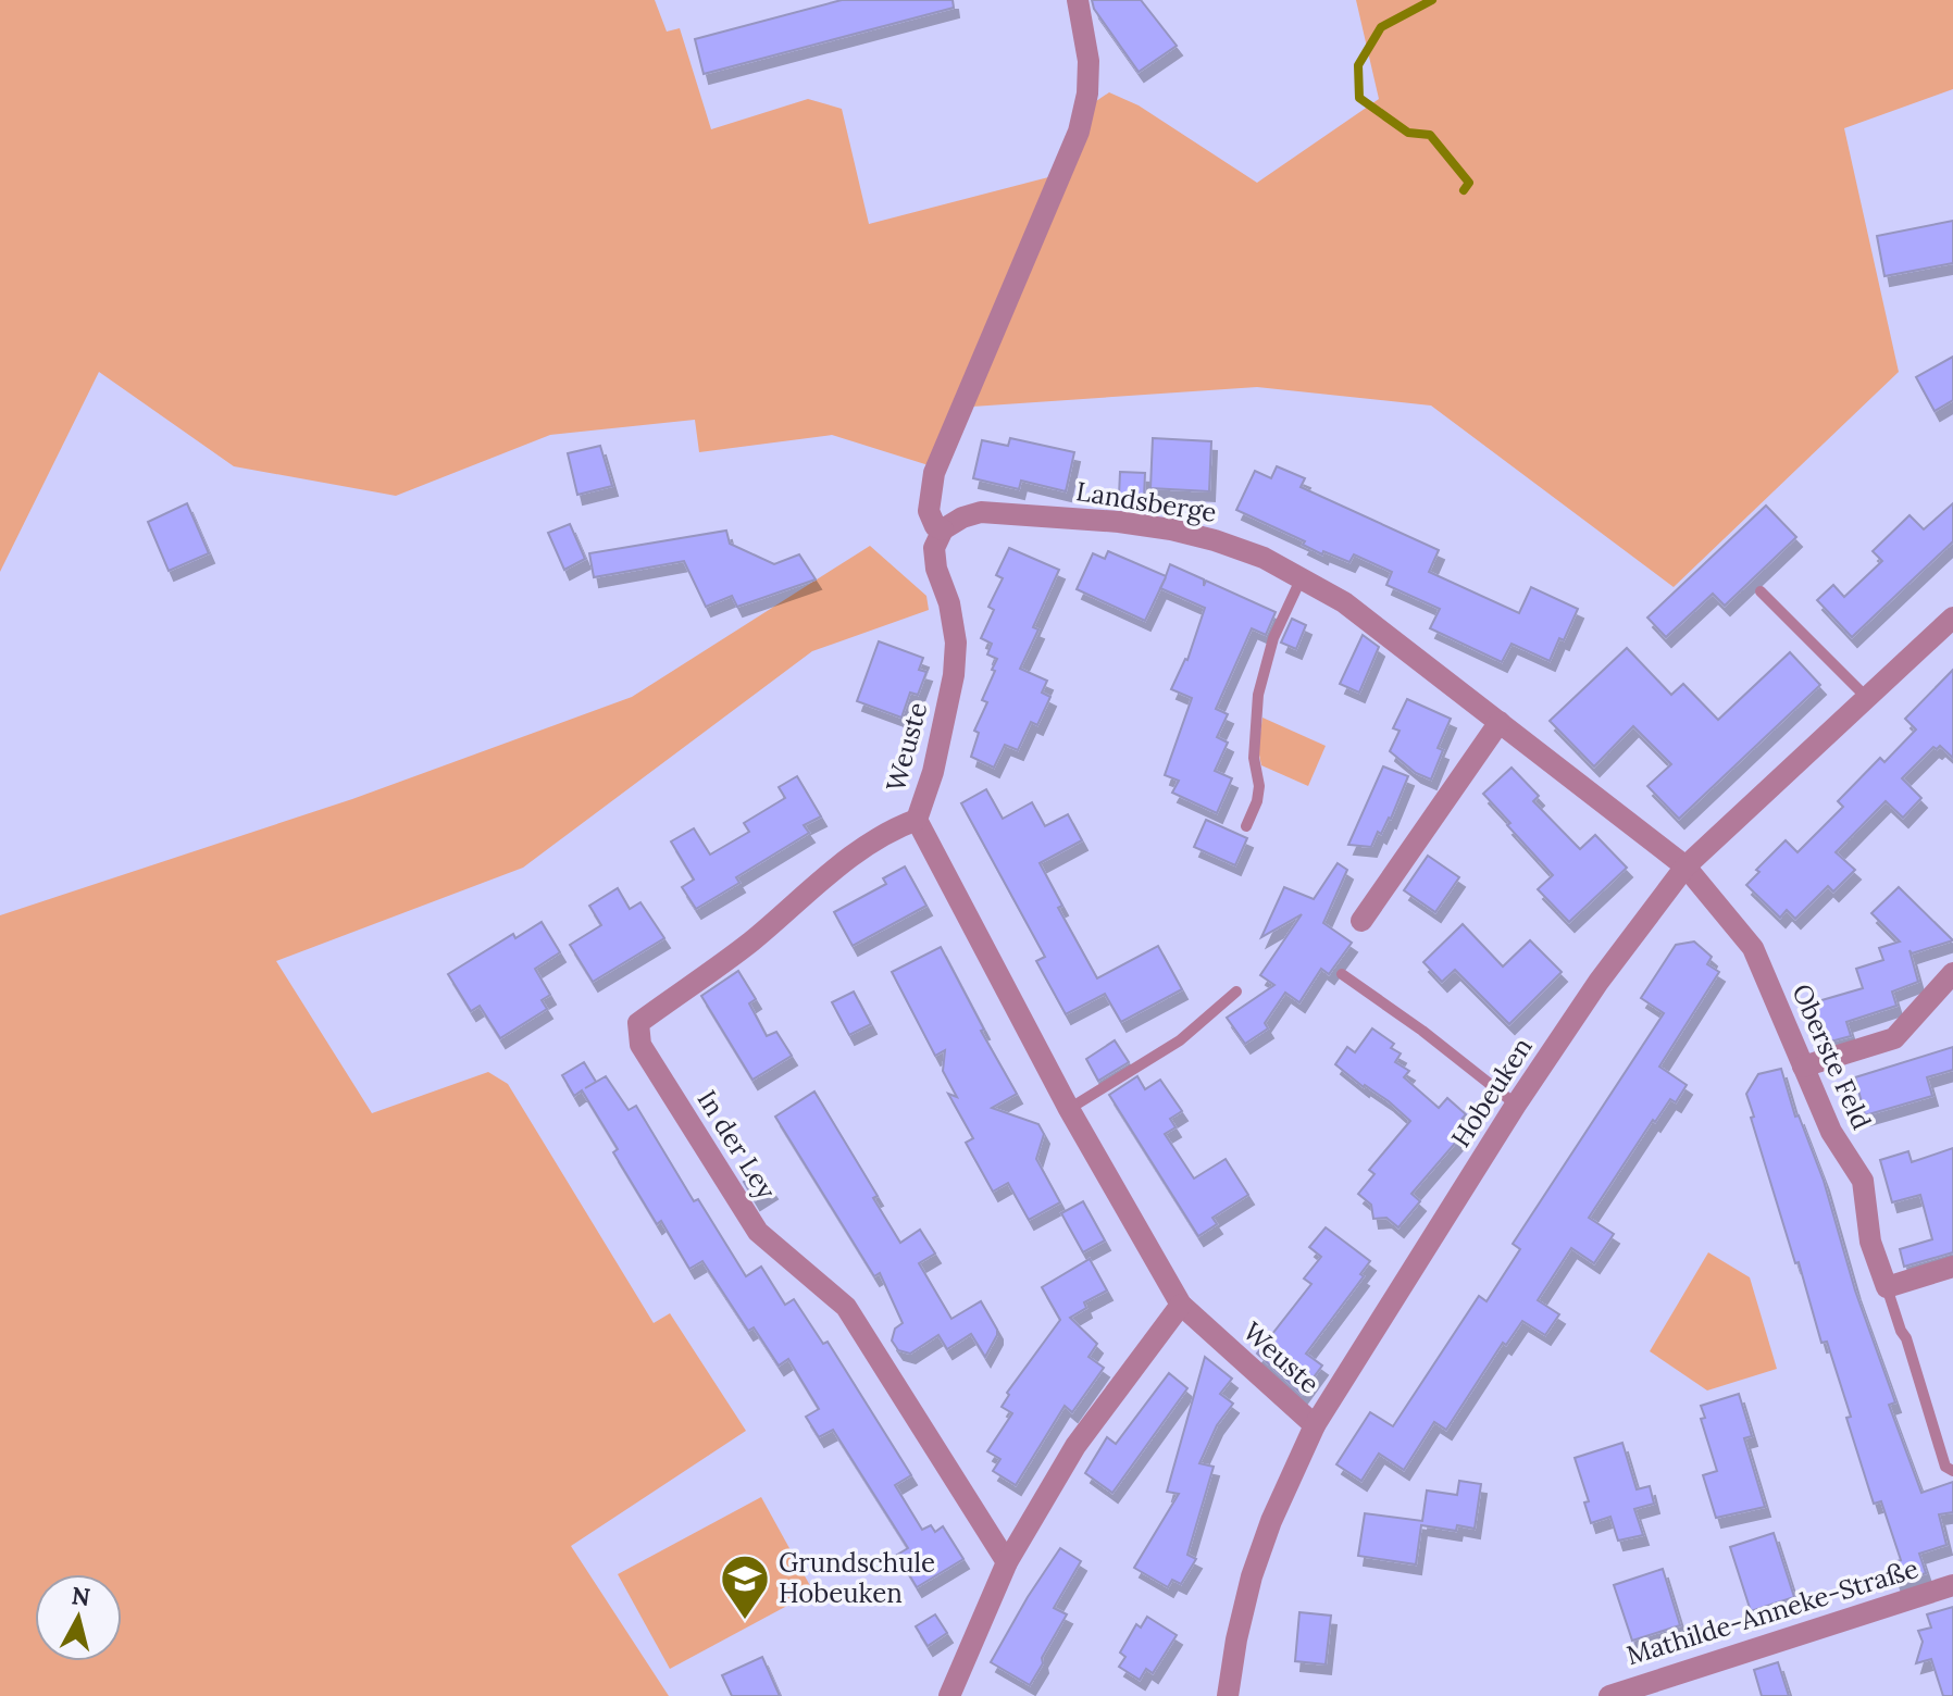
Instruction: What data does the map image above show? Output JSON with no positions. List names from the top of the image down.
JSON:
{
  "streets": {
    "street": [
      "Landsberge",
      "Weuste",
      "Oberste Feld",
      "Hobeuken",
      "In der Ley",
      "Mathilde-Anneke-Straße"
    ]
  },
  "crossings": [
    ["Landsberge", "Weuste"],
    ["Landsberge", "Oberste Feld"],
    ["Landsberge", "Hobeuken"],
    ["Weuste", "Hobeuken"],
    ["Weuste", "In der Ley"],
    ["Oberste Feld", "Hobeuken"]
  ],
  "places": {
    "school or university": ["Grundschule Hobeuken"]
  },
  "north": "top"
}
